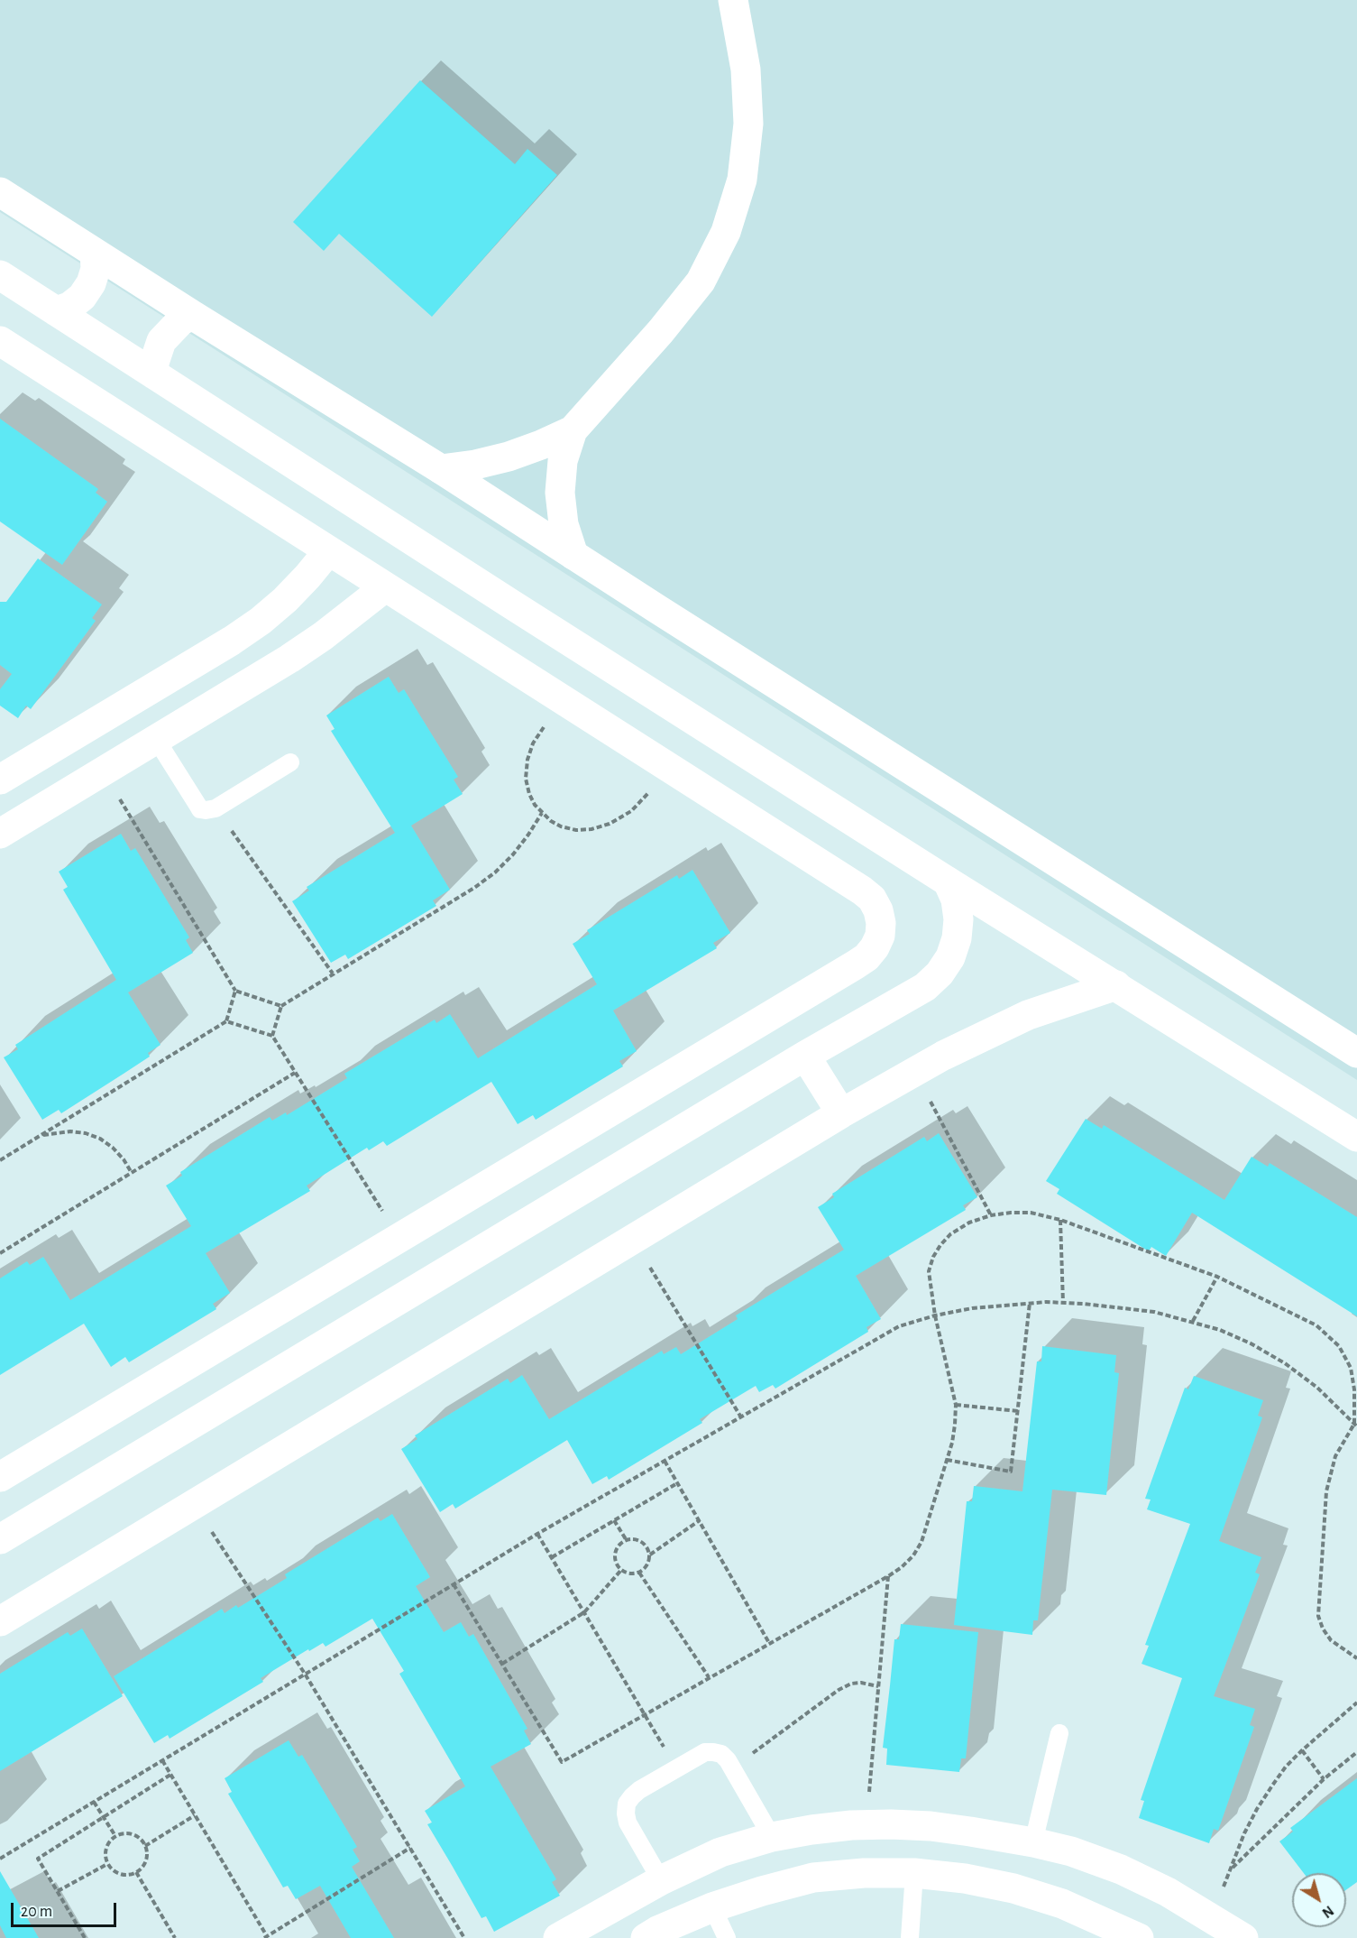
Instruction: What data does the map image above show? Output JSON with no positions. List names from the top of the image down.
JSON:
{
  "scale_bar": "20 m",
  "north": "bottom right"
}
